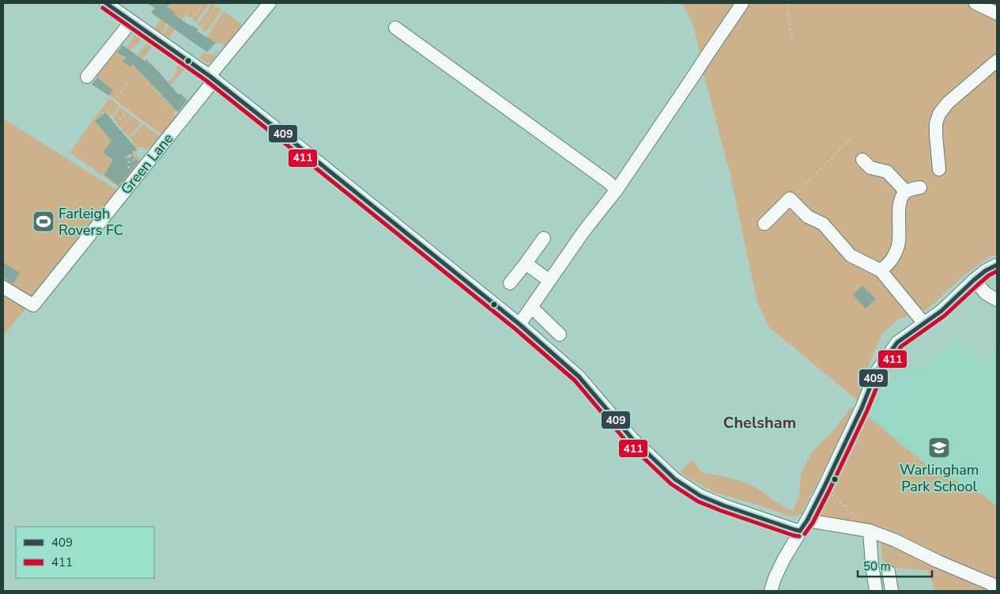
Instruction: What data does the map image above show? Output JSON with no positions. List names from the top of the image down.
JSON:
{
  "streets": {
    "street": ["Green Lane"]
  },
  "districts": ["Chelsham"],
  "places": {
    "sports": ["Farleigh Rovers FC"],
    "school or university": ["Warlingham Park School"]
  },
  "lines": ["transit line 409", "transit line 411"],
  "legend": ["409", "411"],
  "scale_bar": "50 m"
}
